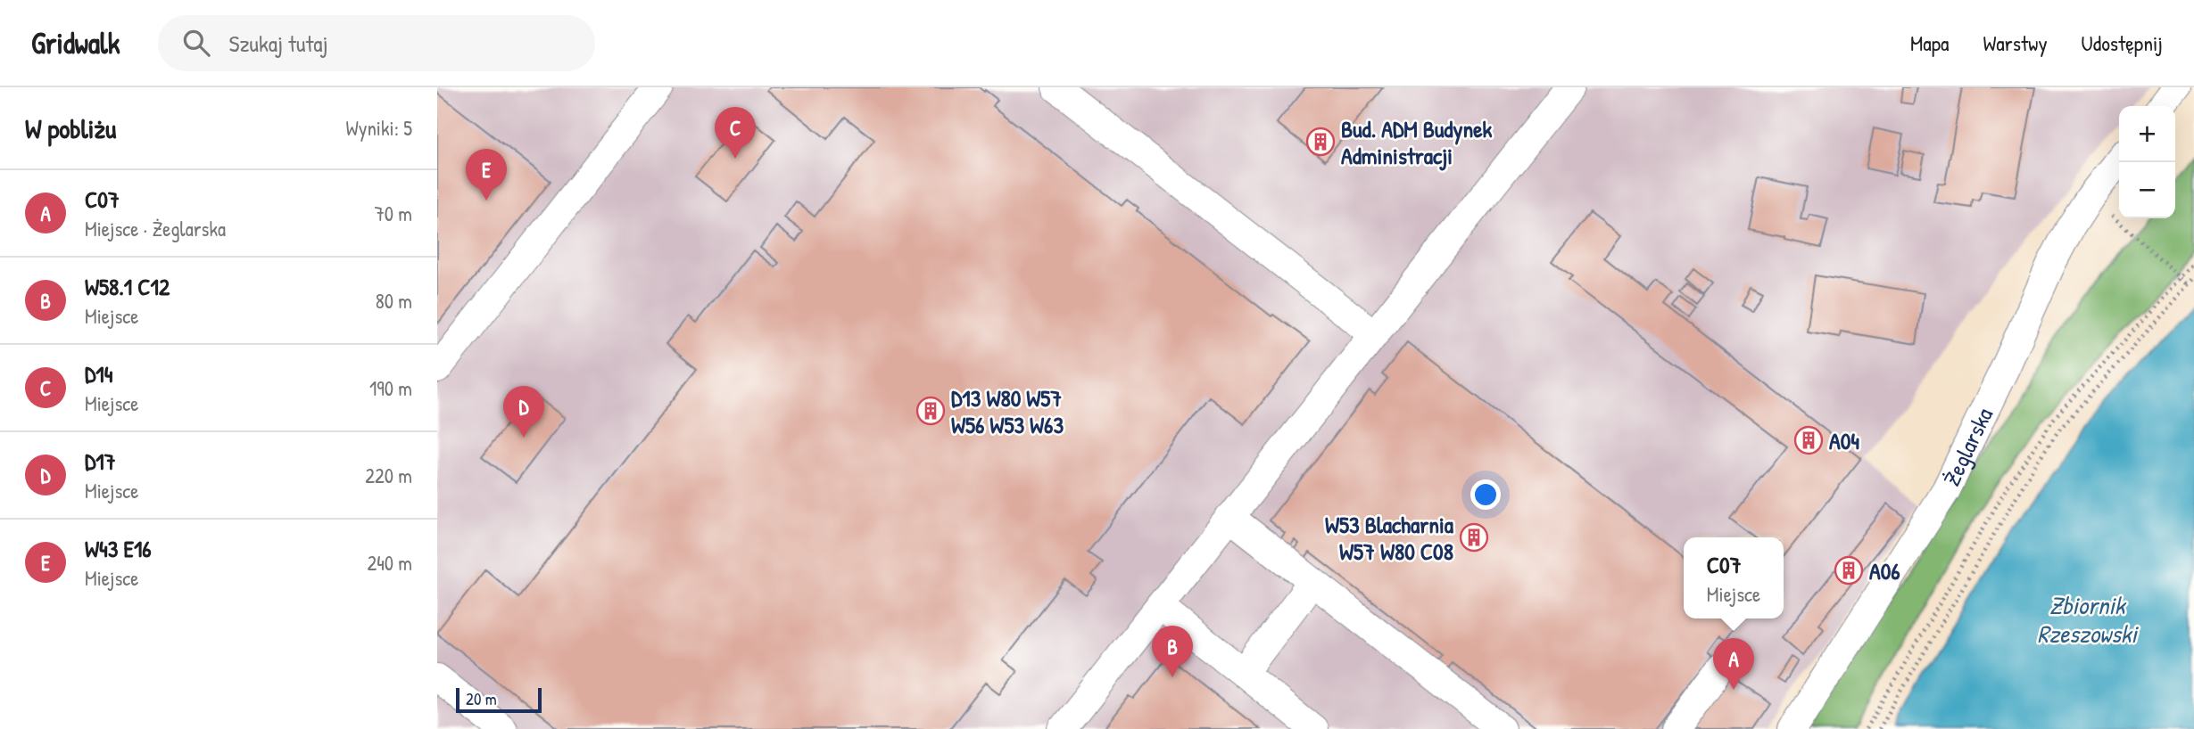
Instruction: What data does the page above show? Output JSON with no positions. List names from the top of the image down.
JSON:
{
  "streets": {
    "street": ["Żeglarska"]
  },
  "water": ["Zbiornik Rzeszowski"],
  "places": {
    "building": [
      "Bud. ADM Budynek Administracji",
      "D13 W80 W57 W56 W53 W63",
      "A04",
      "W53 Blacharnia W57 W80 C08",
      "A06"
    ]
  },
  "scale_bar": "20 m",
  "page": {
    "header": "Gridwalk",
    "search": "Szukaj tutaj",
    "nav": ["Mapa", "Warstwy", "Udostępnij"],
    "heading": ["W pobliżu", "Wyniki: 5"],
    "map_buttons": ["+", "−"],
    "pins": [
      "C",
      "E",
      "D",
      "B",
      "A"
    ],
    "list": [
      {
        "mark": "A",
        "name": "C07",
        "note": "Miejsce · Żeglarska",
        "value": "70 m"
      },
      {
        "mark": "B",
        "name": "W58.1 C12",
        "note": "Miejsce",
        "value": "80 m"
      },
      {
        "mark": "C",
        "name": "D14",
        "note": "Miejsce",
        "value": "190 m"
      },
      {
        "mark": "D",
        "name": "D17",
        "note": "Miejsce",
        "value": "220 m"
      },
      {
        "mark": "E",
        "name": "W43 E16",
        "note": "Miejsce",
        "value": "240 m"
      }
    ],
    "popup": ["C07", "Miejsce"],
    "scale": "20 m"
  }
}
